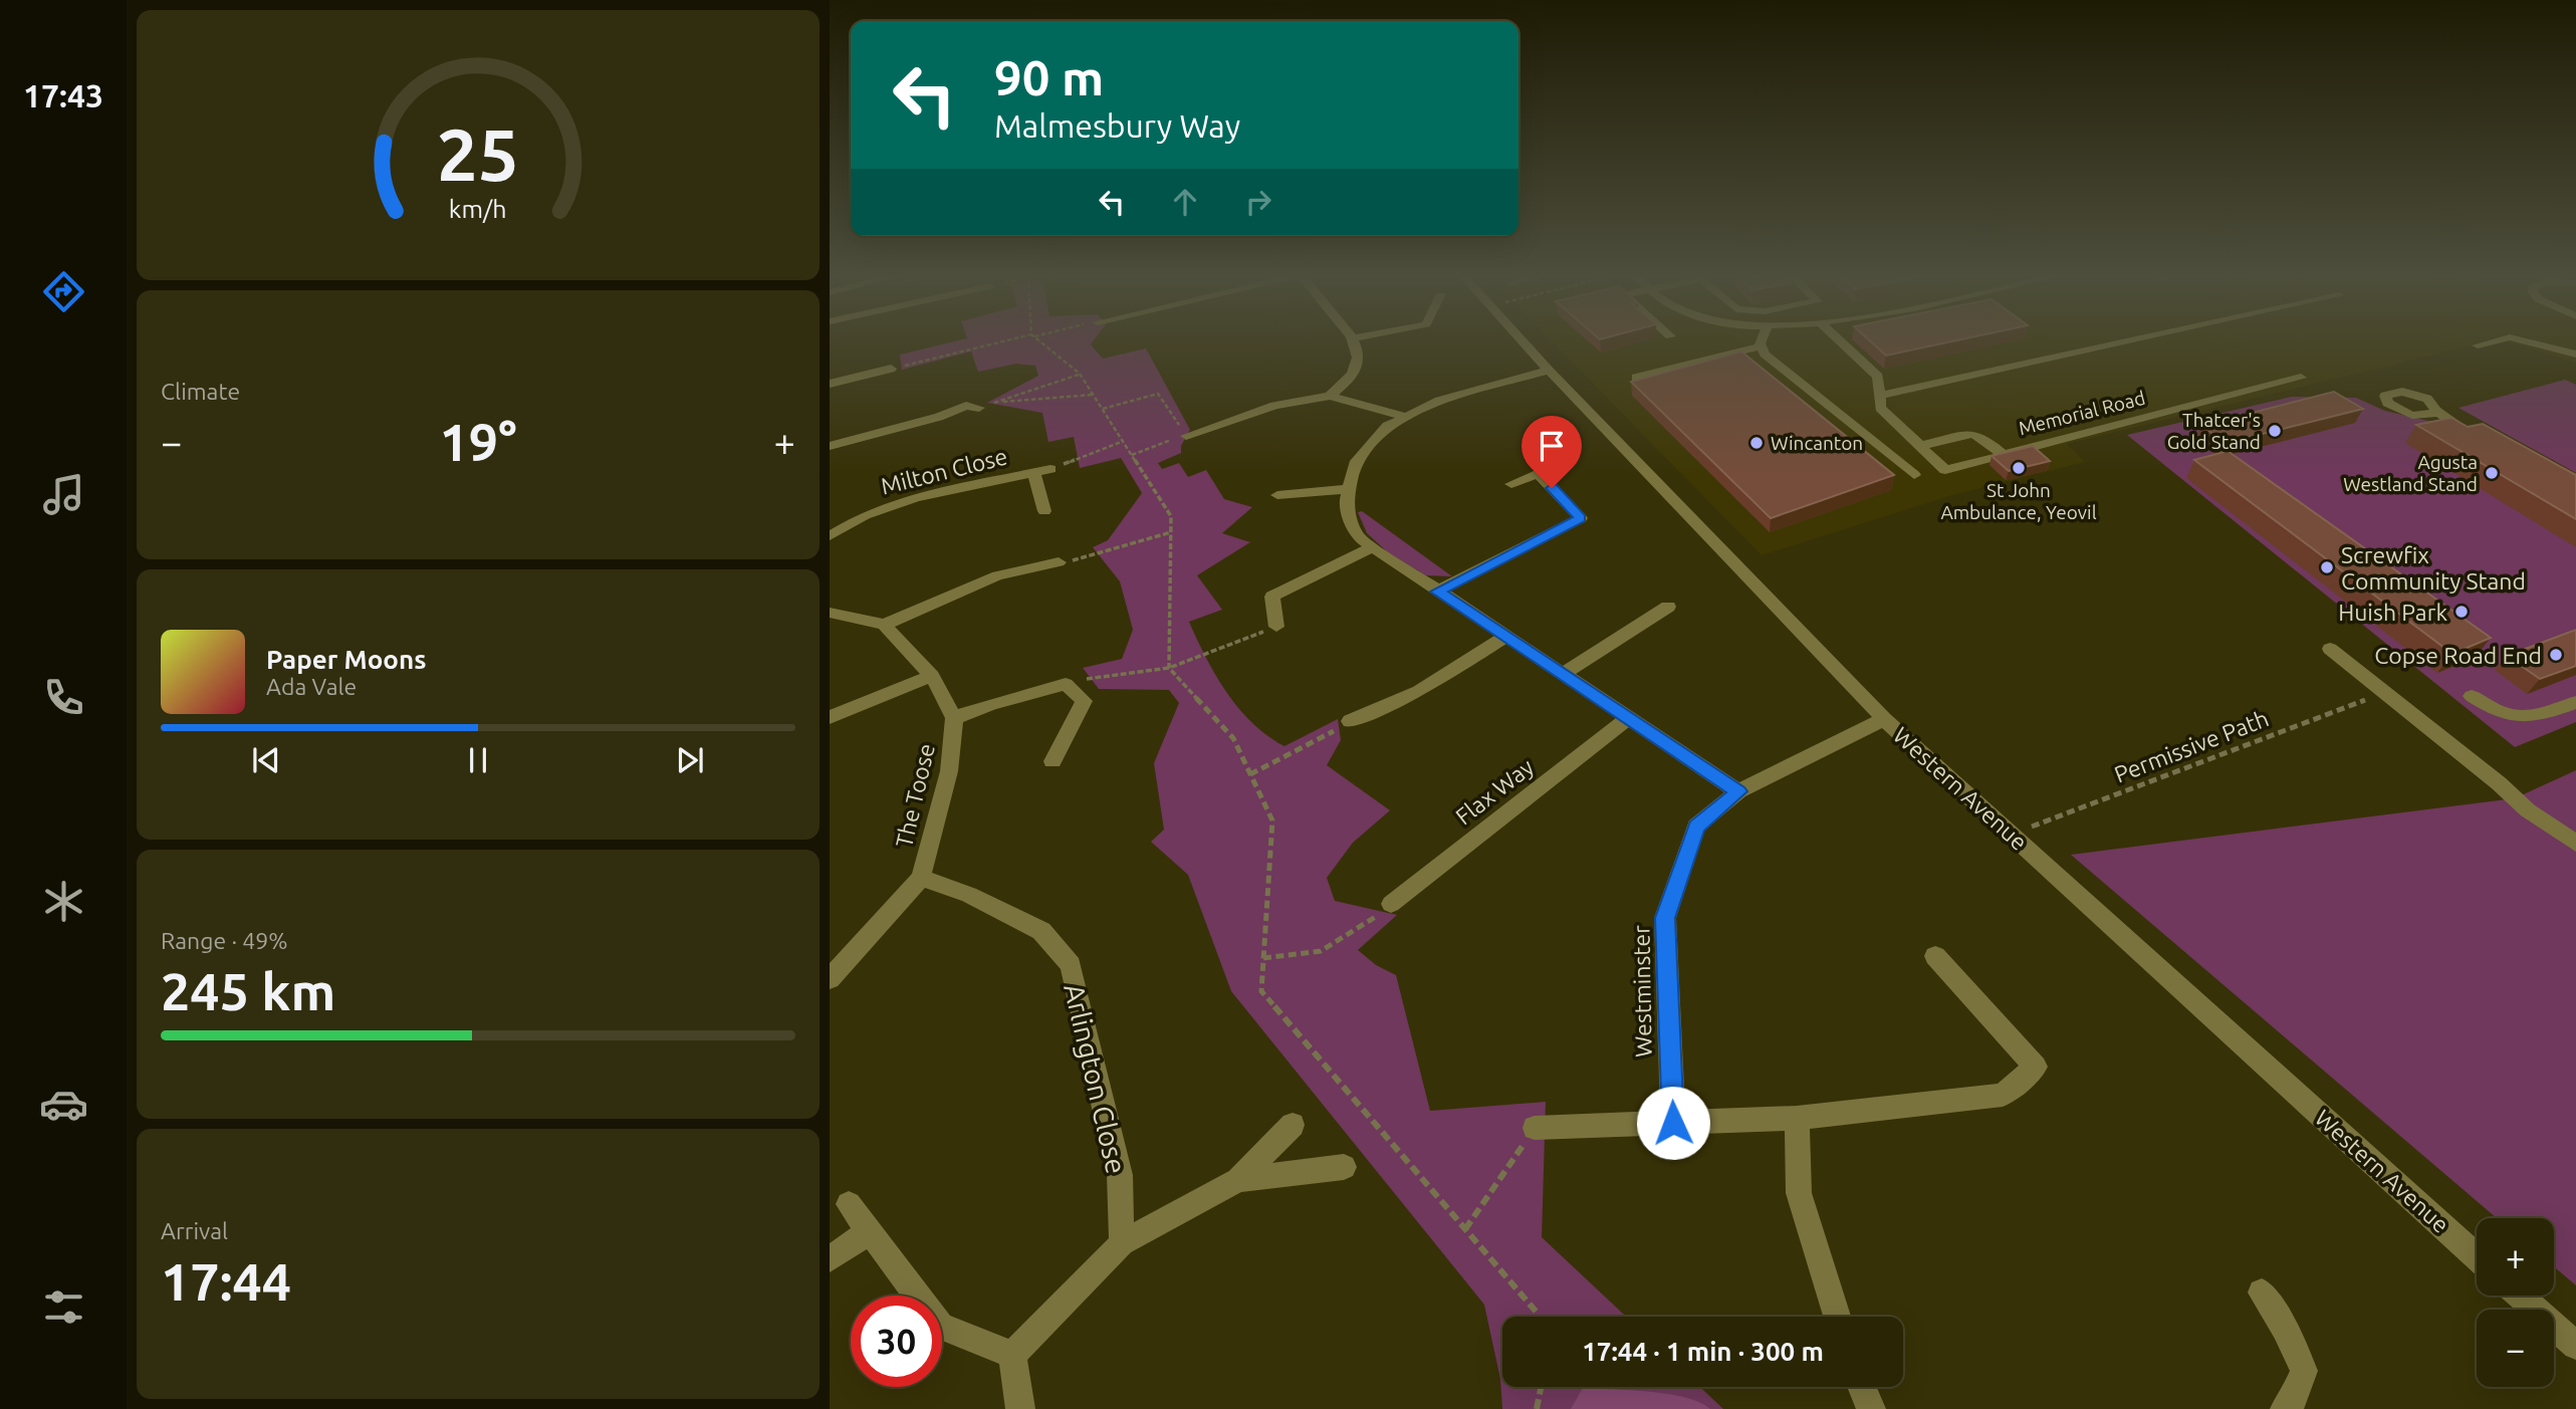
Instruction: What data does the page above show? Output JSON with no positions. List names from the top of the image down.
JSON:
{
  "streets": {
    "street": [
      "Memorial Road",
      "Milton Close",
      "Western Avenue",
      "Flax Way",
      "The Toose",
      "Westminster",
      "Arlington Close"
    ],
    "path": ["Permissive Path"]
  },
  "crossings": [
    ["Permissive Path", "Western Avenue"],
    ["Western Avenue", "Westminster"],
    ["The Toose", "Arlington Close"]
  ],
  "places": [
    "Thatcer's Gold Stand",
    "Wincanton",
    "St John Ambulance, Yeovil",
    "Agusta Westland Stand",
    "Screwfix Community Stand",
    "Huish Park",
    "Copse Road End"
  ],
  "page": {
    "tabs": "17:43",
    "turn": ["90 m", "Malmesbury Way"],
    "tile": [
      "Climate",
      ["Range · 49%", "245 km"],
      ["Arrival", "17:44"]
    ],
    "heat": ["−", "19°", "+"],
    "song": ["Paper Moons", "Ada Vale"],
    "map_buttons": ["+", "−"],
    "limit": "30",
    "trip": "17:44 · 1 min · 300 m",
    "gauge": ["25", "km/h"]
  }
}
